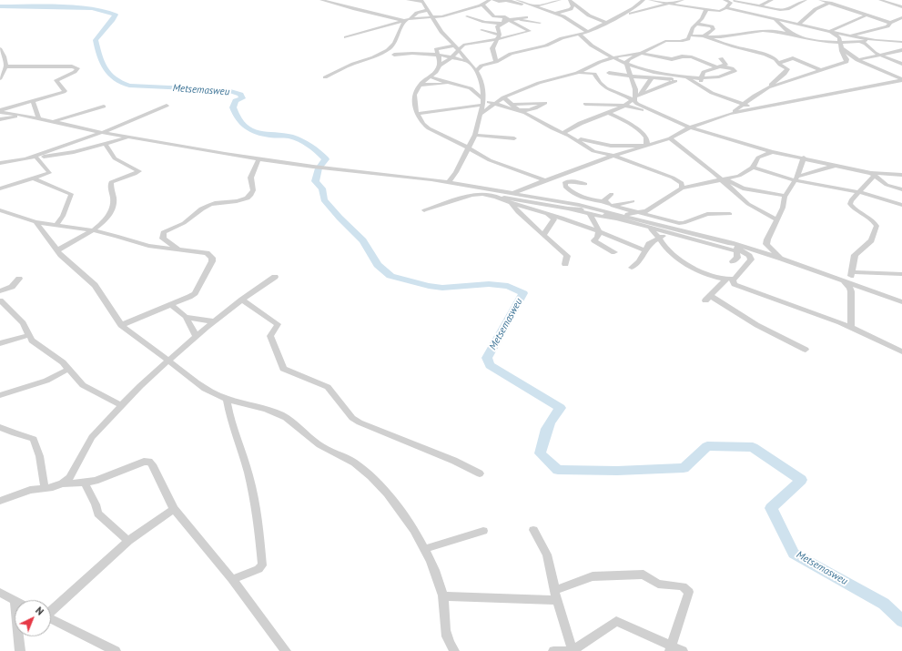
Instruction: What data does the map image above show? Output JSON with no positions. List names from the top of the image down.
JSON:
{
  "water": ["Metsemasweu"],
  "north": "top right"
}
